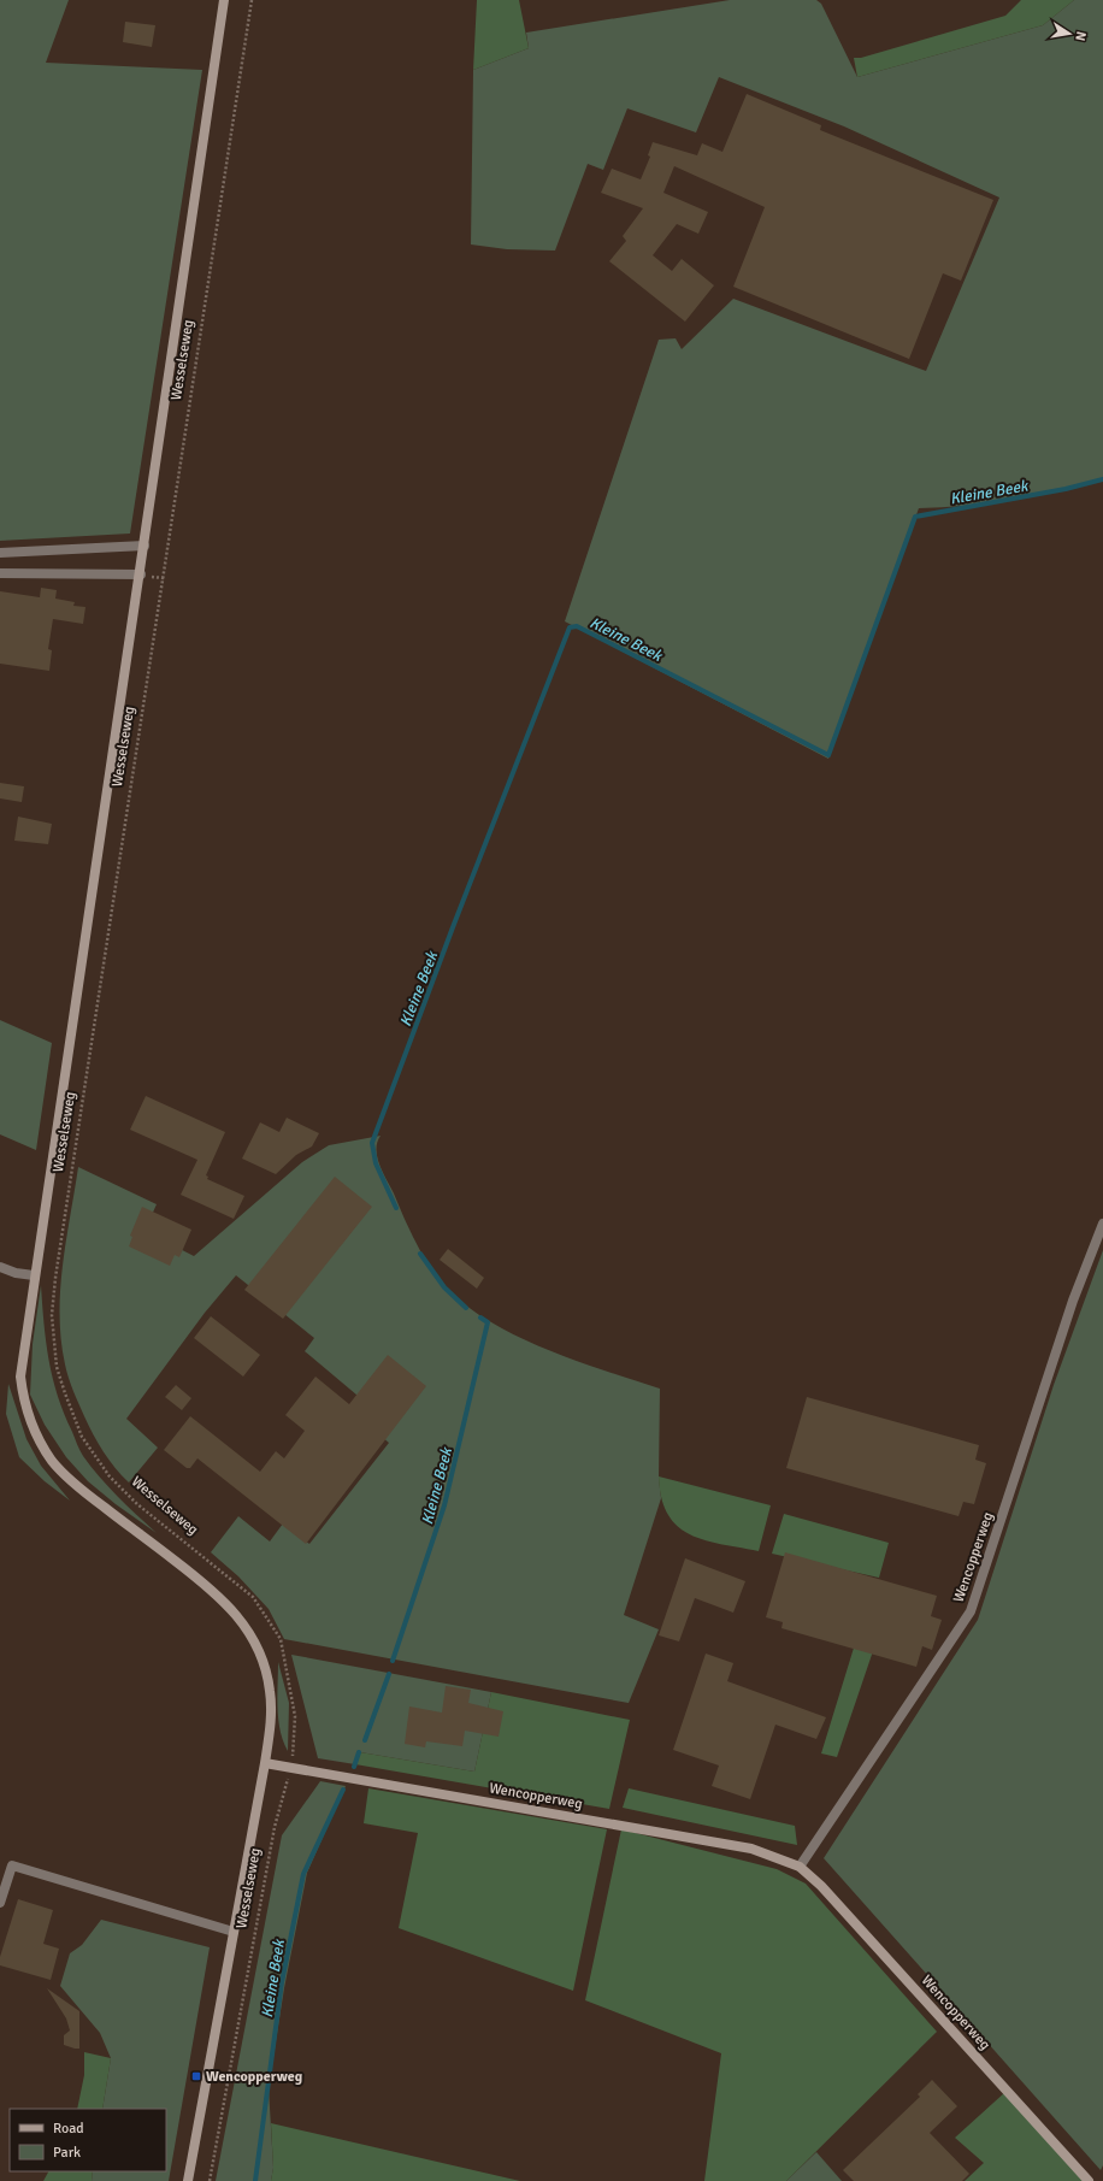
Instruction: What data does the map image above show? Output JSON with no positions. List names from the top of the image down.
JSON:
{
  "streets": {
    "main road": ["Wesselseweg", "Wencopperweg"]
  },
  "crossings": [
    ["Wesselseweg", "Wencopperweg"]
  ],
  "water": ["Kleine Beek"],
  "places": {
    "transit": ["Wencopperweg"]
  },
  "legend": ["Road", "Park"],
  "north": "right"
}
